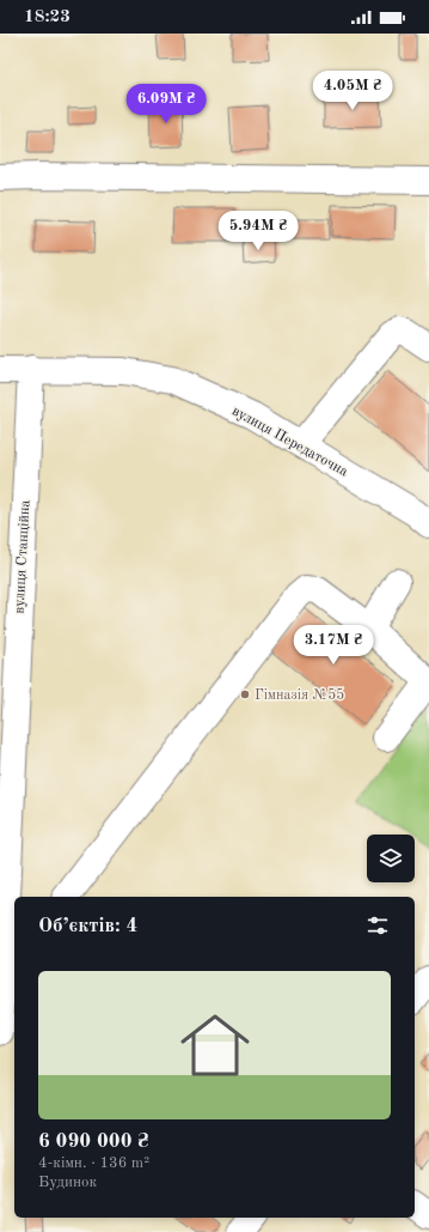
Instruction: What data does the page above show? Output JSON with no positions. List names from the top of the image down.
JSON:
{
  "streets": {
    "street": ["вулиця Передаточна", "вулиця Станційна"]
  },
  "crossings": [
    ["вулиця Передаточна", "вулиця Станційна"]
  ],
  "places": ["Гімназія №55"],
  "page": {
    "status": "18:23",
    "price": [
      "4.05M ₴",
      "6.09M ₴",
      "5.94M ₴",
      "3.17M ₴"
    ],
    "heading": "Об’єктів: 4",
    "list": [
      {
        "name": "6 090 000 ₴",
        "note": "4-кімн. · 136 m² · Будинок"
      }
    ]
  }
}
